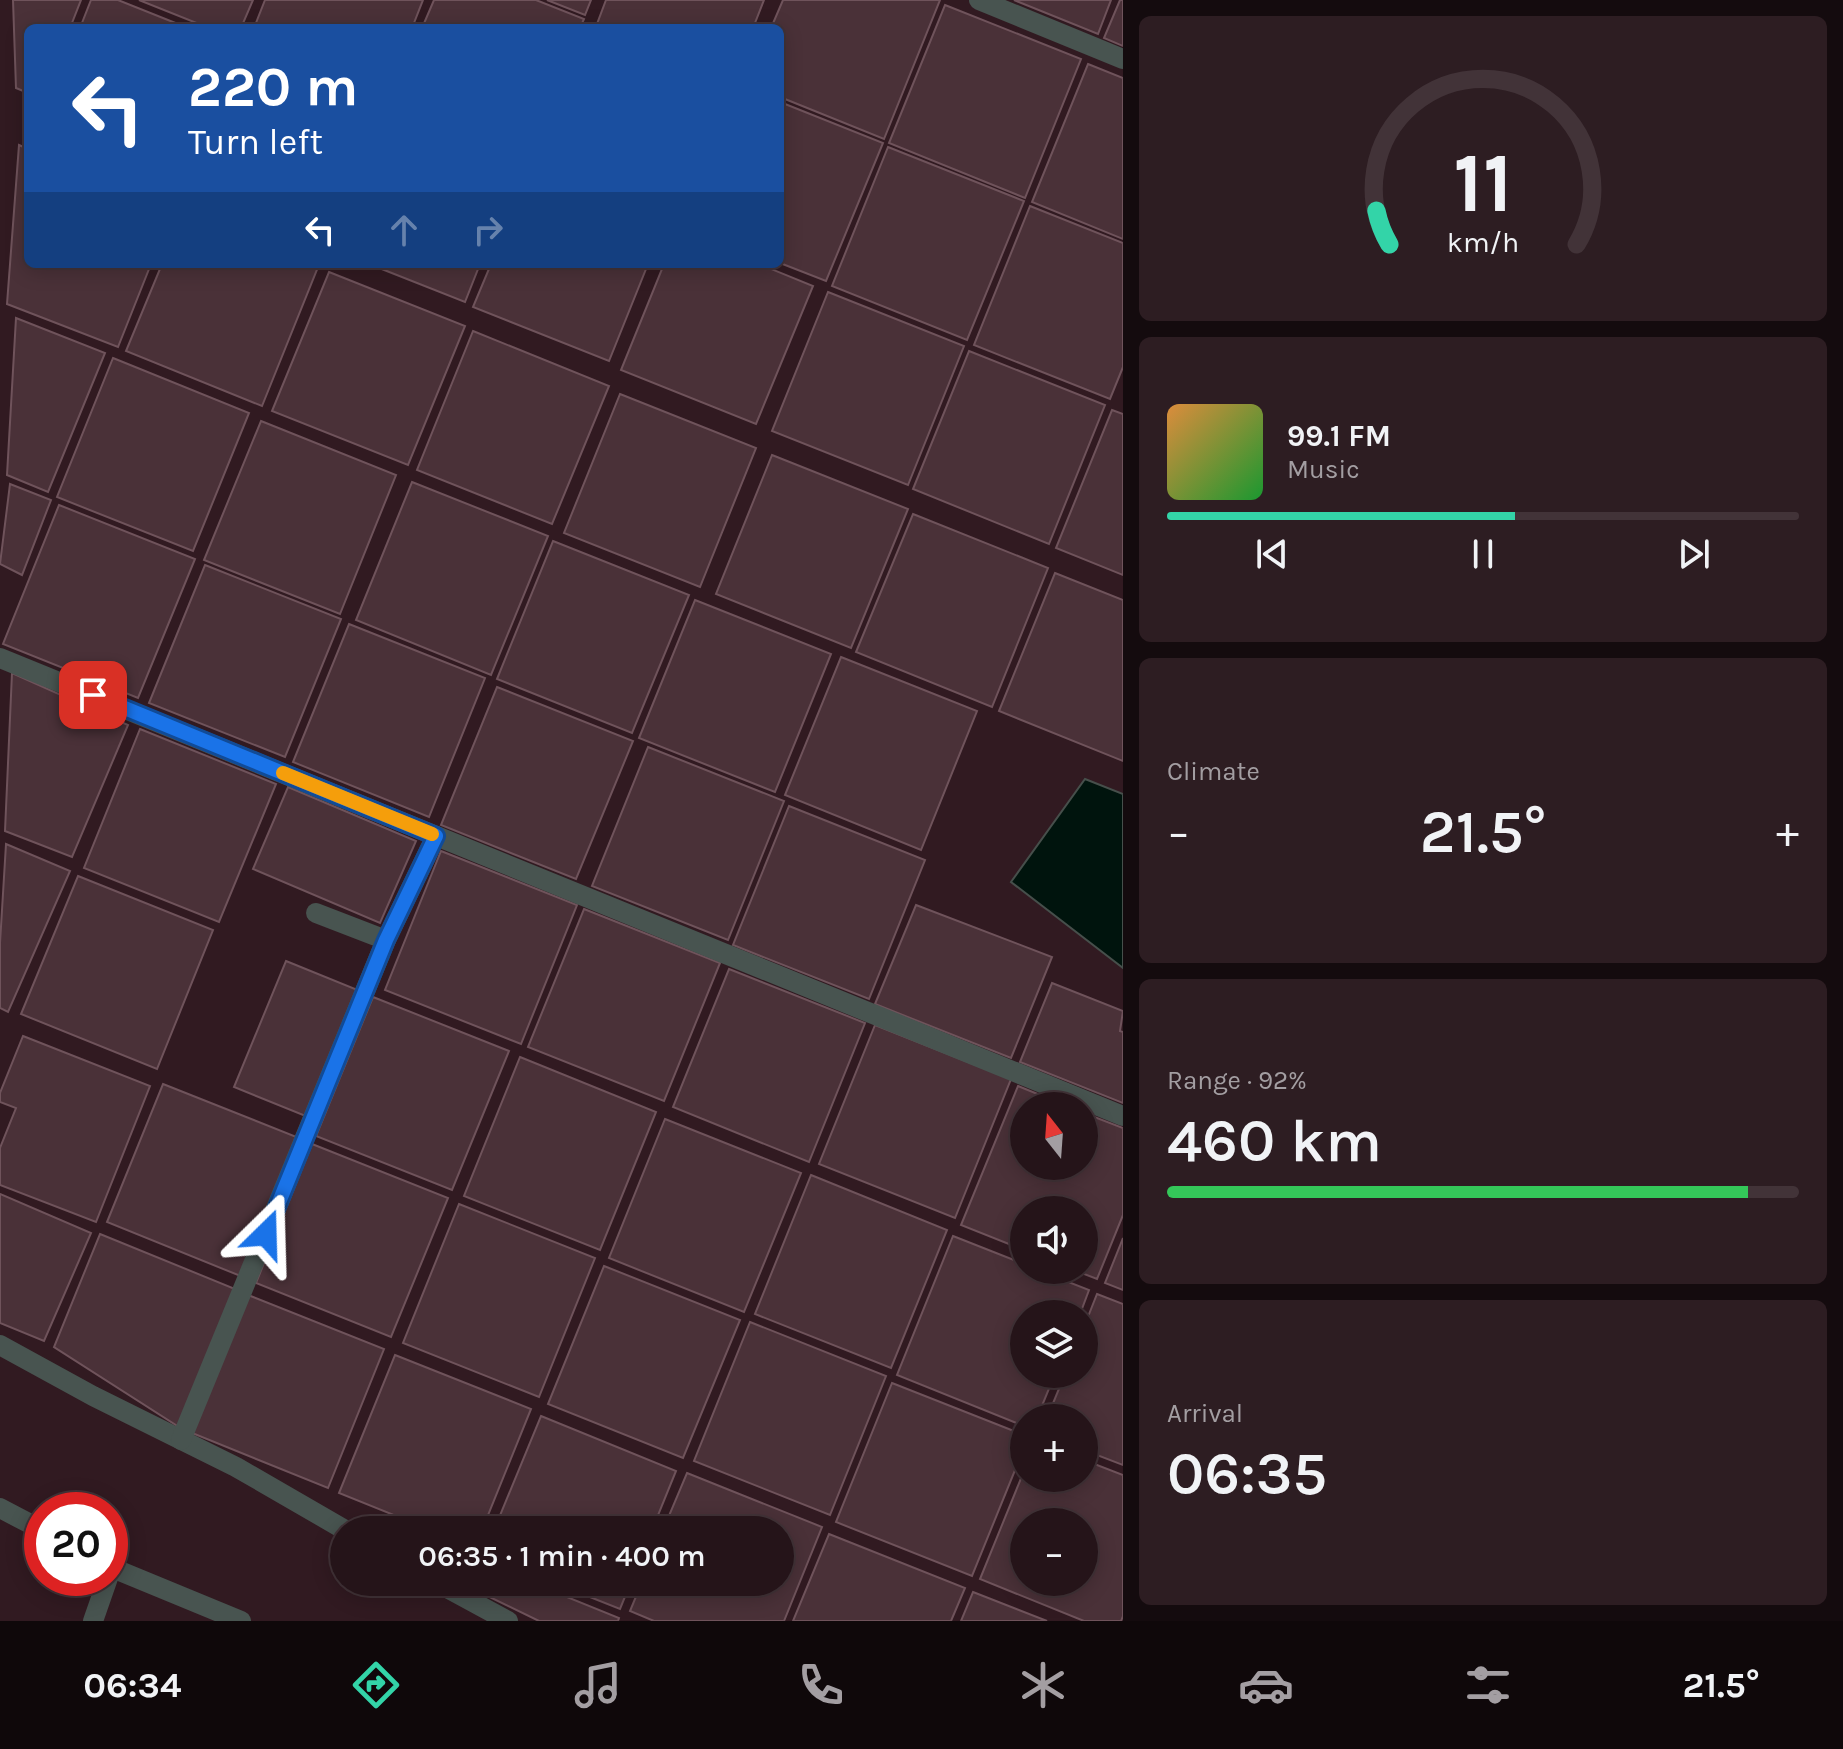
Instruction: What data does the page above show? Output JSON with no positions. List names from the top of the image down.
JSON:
{
  "north": "top",
  "page": {
    "turn": ["220 m", "Turn left"],
    "song": ["99.1 FM", "Music"],
    "tile": [
      "Climate",
      ["Range · 92%", "460 km"],
      ["Arrival", "06:35"]
    ],
    "heat": ["−", "21.5°", "+"],
    "map_buttons": ["+", "−"],
    "limit": "20",
    "trip": "06:35 · 1 min · 400 m",
    "tabs": ["06:34", "21.5°"],
    "gauge": ["11", "km/h"]
  }
}
